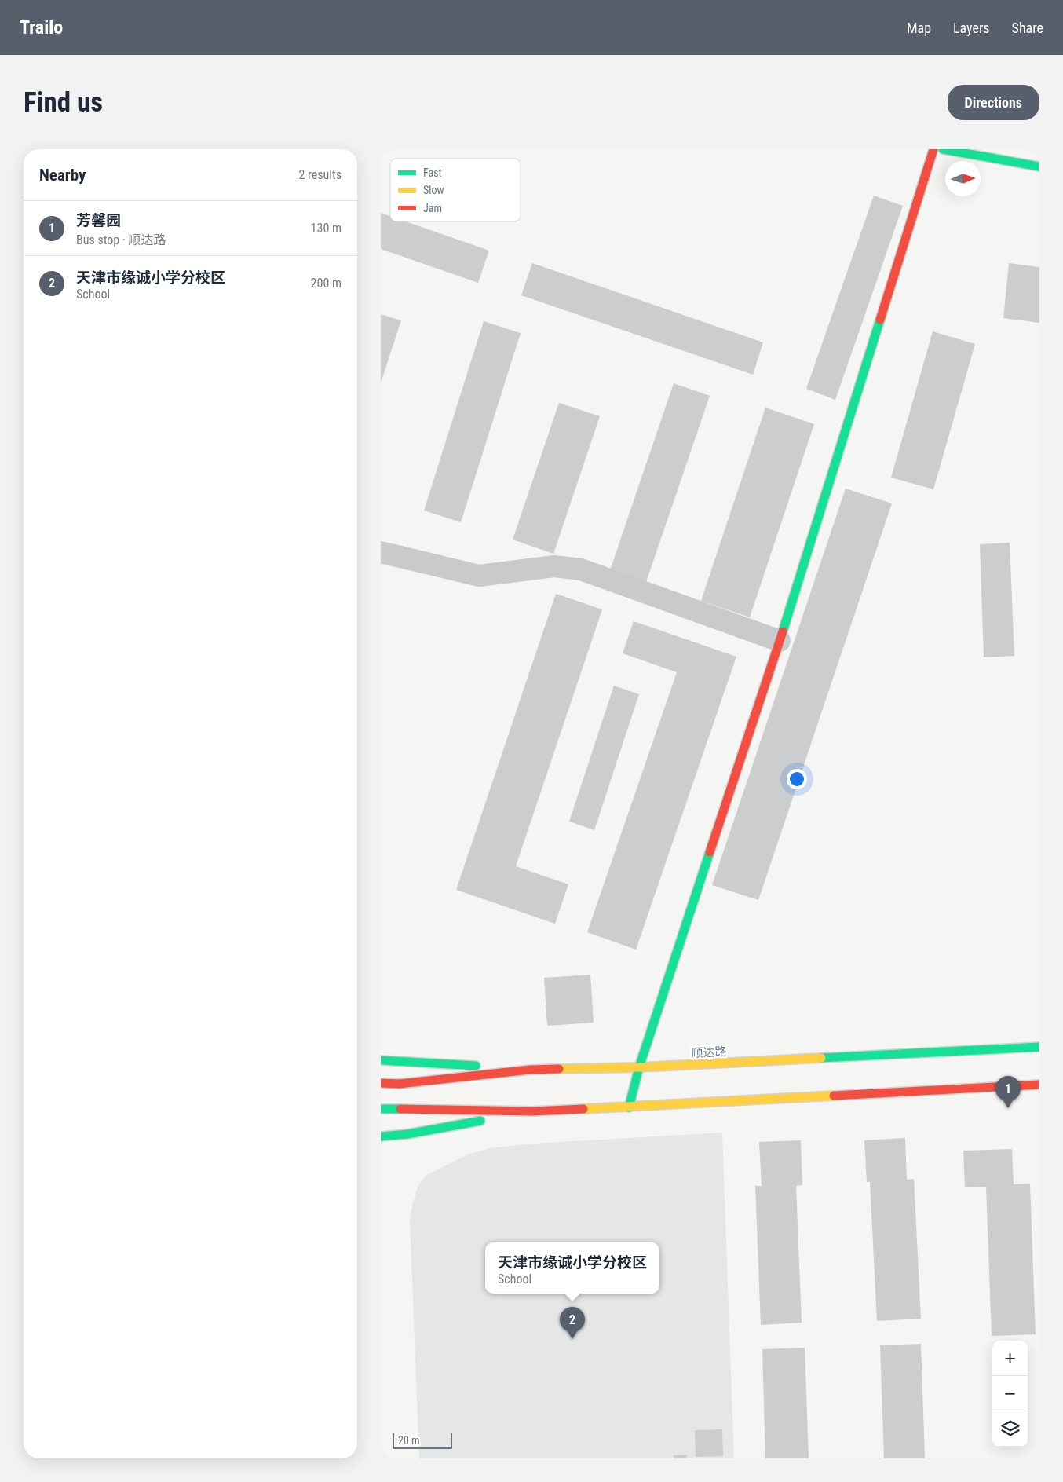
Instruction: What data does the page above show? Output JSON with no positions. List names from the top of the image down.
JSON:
{
  "streets": {
    "main road": ["顺达路"]
  },
  "legend": ["Fast", "Slow", "Jam"],
  "scale_bar": "20 m",
  "north": "right",
  "page": {
    "header": "Trailo",
    "nav": ["Map", "Layers", "Share"],
    "buttons": "Directions",
    "title": "Find us",
    "heading": ["Nearby", "2 results"],
    "list": [
      {
        "mark": "1",
        "name": "芳馨园",
        "note": "Bus stop · 顺达路",
        "value": "130 m"
      },
      {
        "mark": "2",
        "name": "天津市缘诚小学分校区",
        "note": "School",
        "value": "200 m"
      }
    ],
    "pins": ["1", "2"],
    "popup": ["天津市缘诚小学分校区", "School"],
    "map_buttons": ["+", "−"],
    "scale": "20 m"
  }
}
